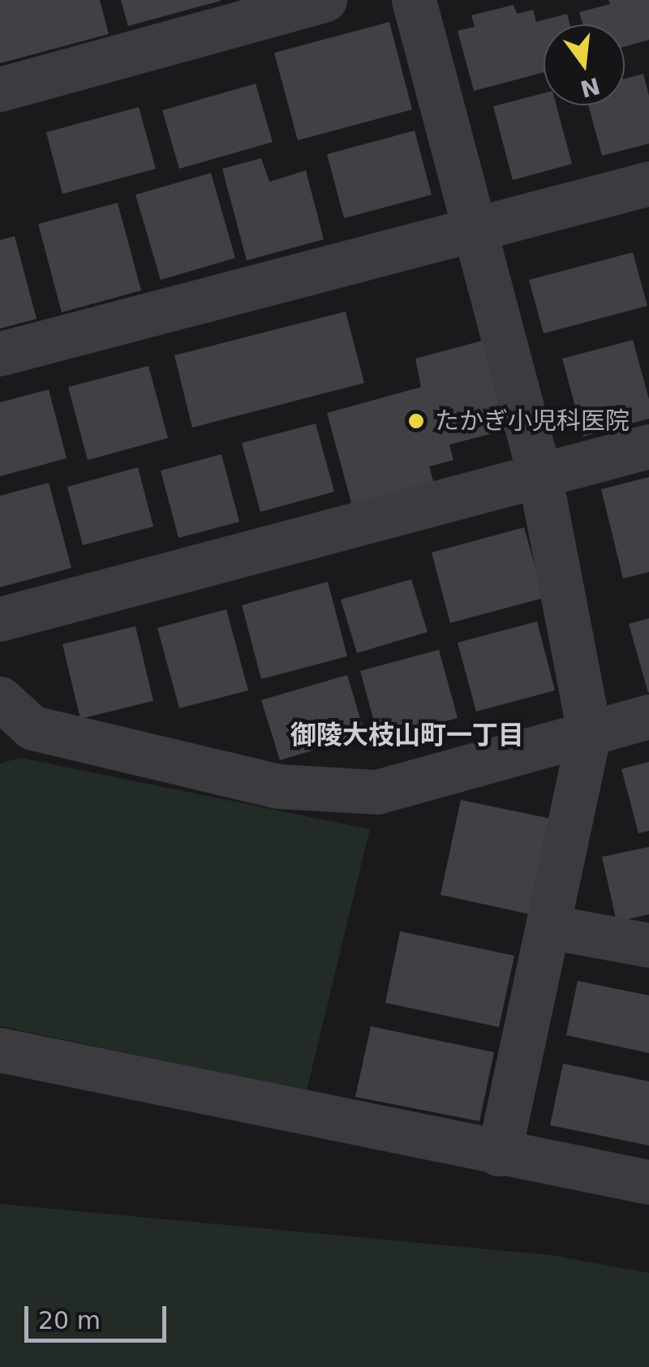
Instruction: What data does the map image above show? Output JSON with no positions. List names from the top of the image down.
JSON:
{
  "districts": ["御陵大枝山町一丁目"],
  "places": ["たかぎ小児科医院"],
  "scale_bar": "20 m",
  "north": "bottom"
}
